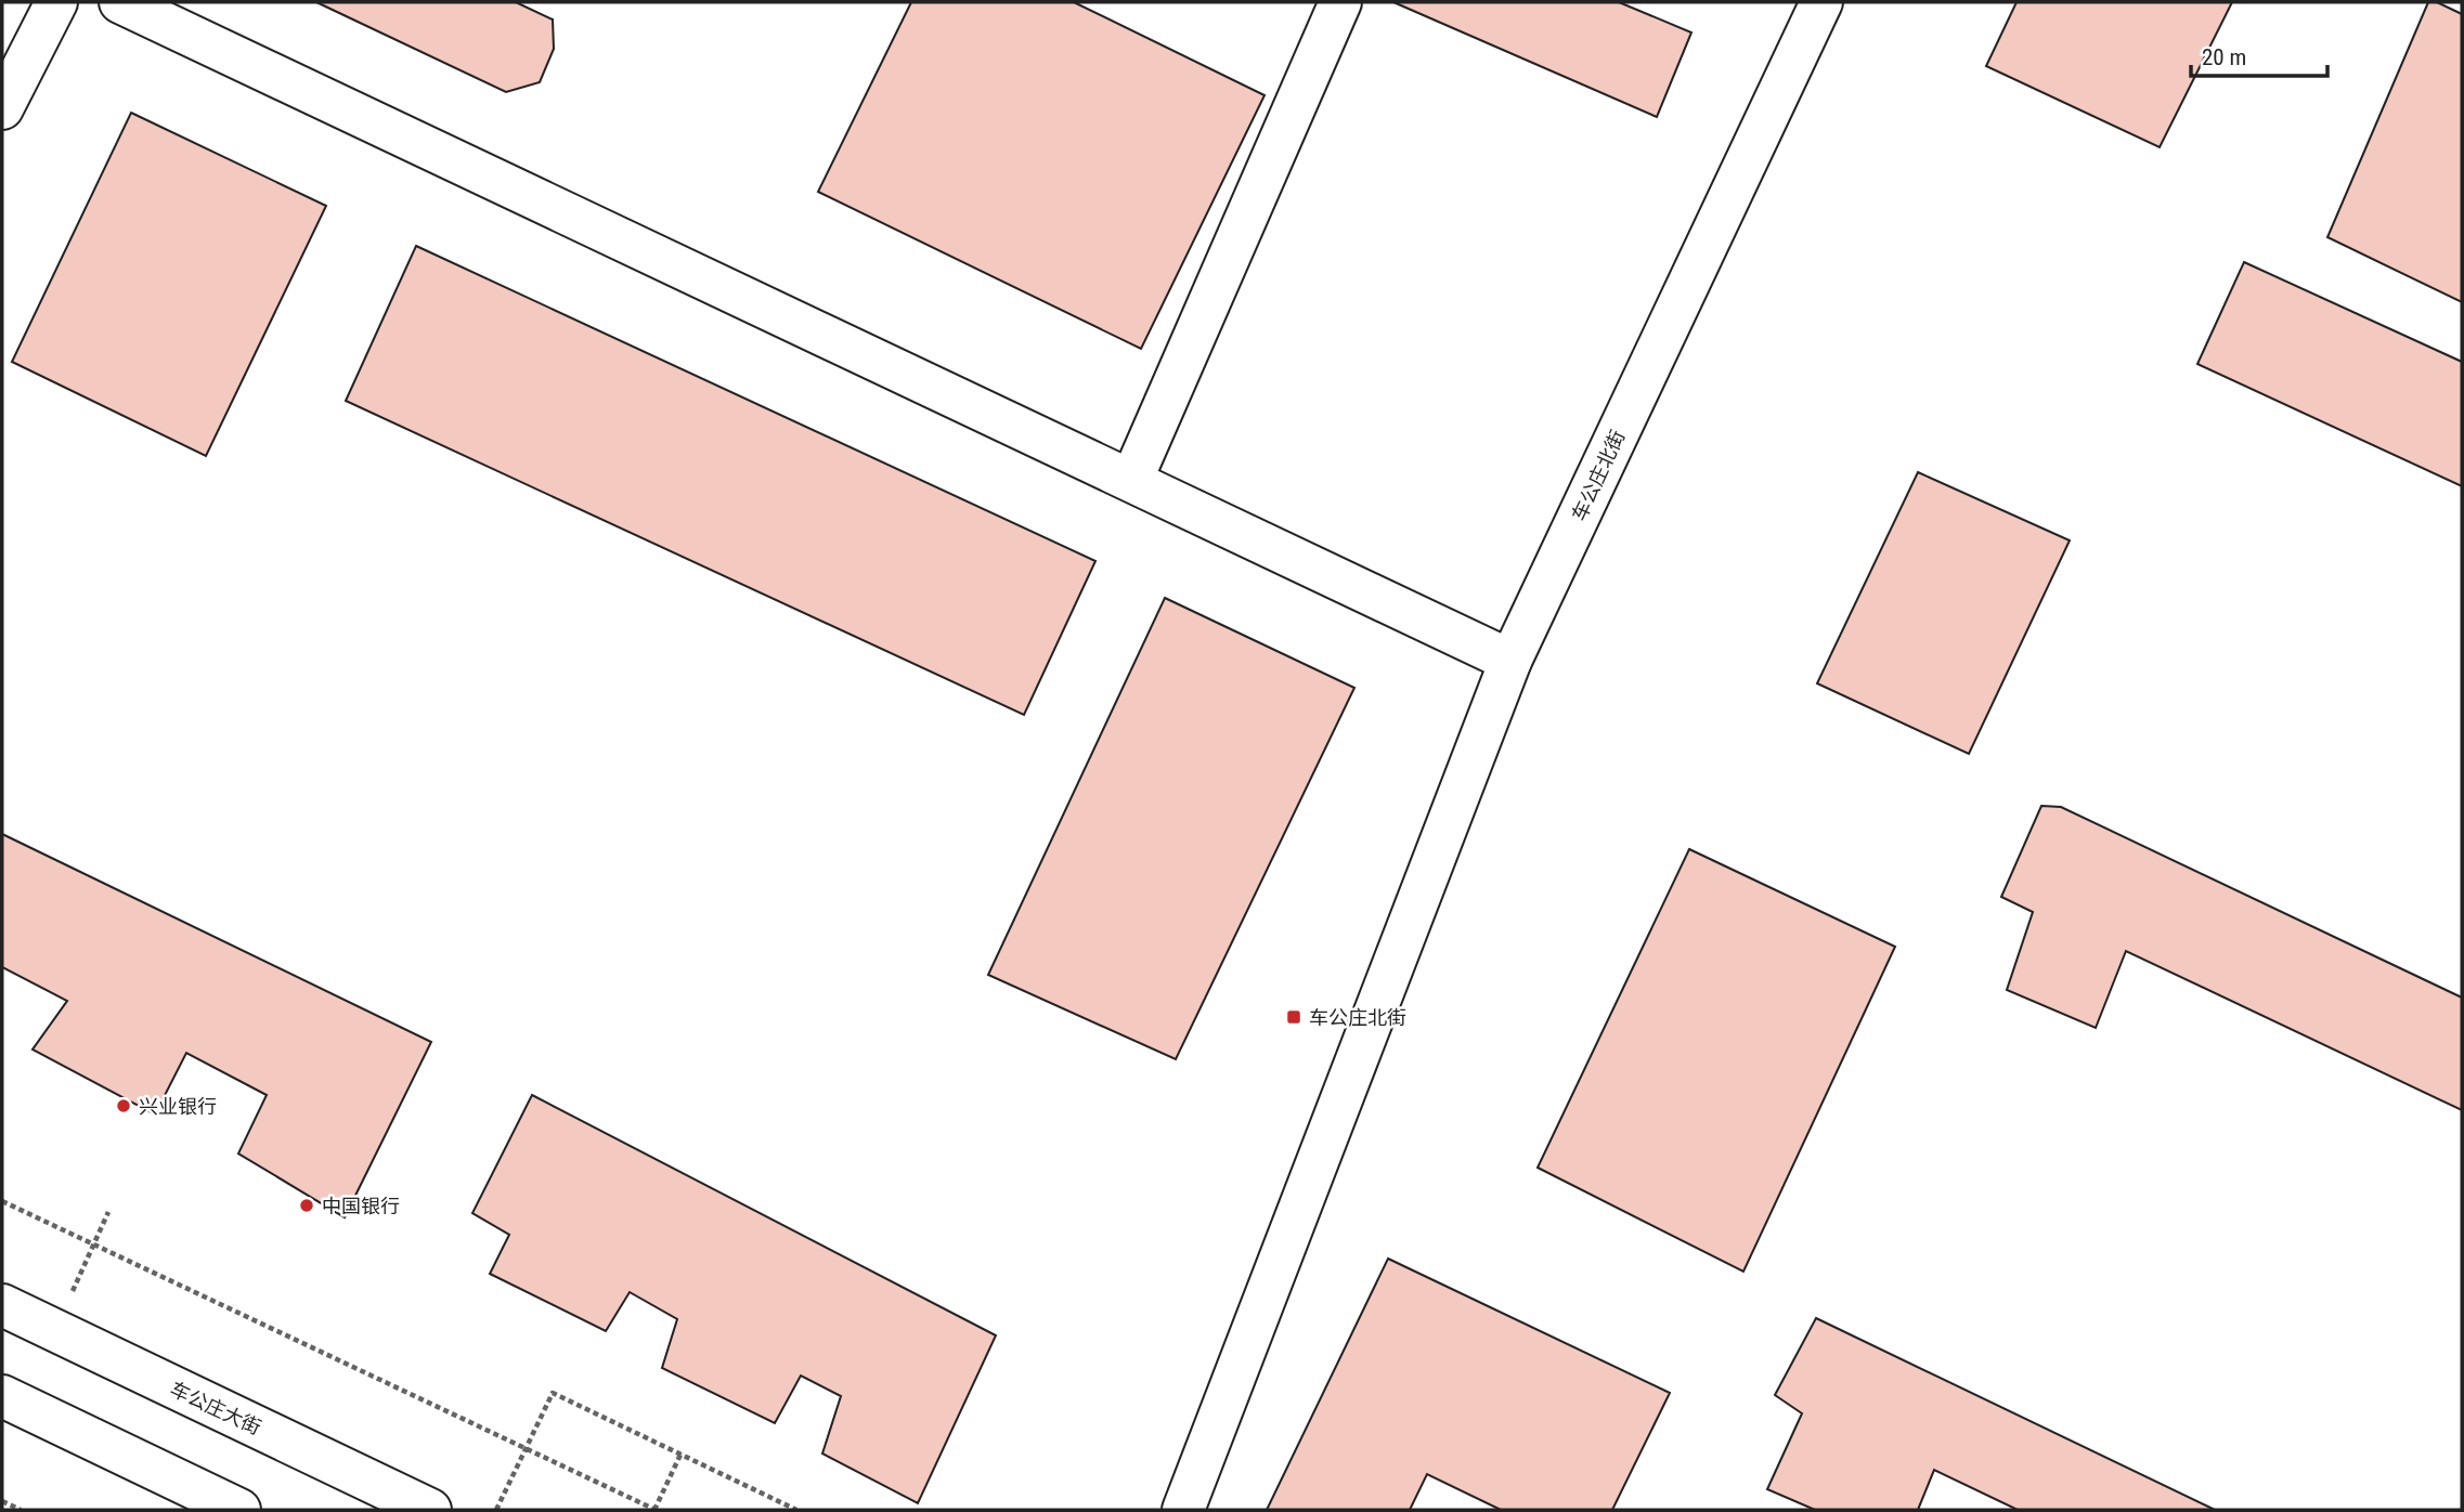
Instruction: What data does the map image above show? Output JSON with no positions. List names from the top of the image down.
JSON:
{
  "streets": {
    "street": ["车公庄北街", "车公庄大街"]
  },
  "places": {
    "transit": ["车公庄北街"],
    "other": ["兴业银行", "中国银行"]
  },
  "scale_bar": "20 m"
}
